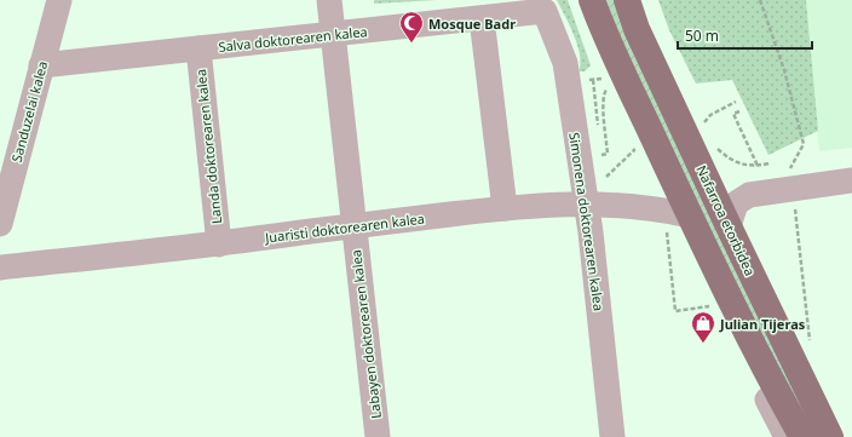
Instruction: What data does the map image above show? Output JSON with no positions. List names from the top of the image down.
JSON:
{
  "streets": {
    "main road": ["Nafarroa etorbidea"],
    "street": [
      "Salva doktorearen kalea",
      "Sanduzelai kalea",
      "Landa doktorearen kalea",
      "Simonena doktorearen kalea",
      "Juaristi doktorearen kalea",
      "Labayen doktorearen kalea"
    ]
  },
  "crossings": [
    ["Salva doktorearen kalea", "Sanduzelai kalea"],
    ["Salva doktorearen kalea", "Landa doktorearen kalea"],
    ["Salva doktorearen kalea", "Simonena doktorearen kalea"],
    ["Salva doktorearen kalea", "Labayen doktorearen kalea"],
    ["Landa doktorearen kalea", "Juaristi doktorearen kalea"],
    ["Simonena doktorearen kalea", "Juaristi doktorearen kalea"],
    ["Juaristi doktorearen kalea", "Labayen doktorearen kalea"]
  ],
  "places": {
    "mosque": ["Mosque Badr"],
    "shop": ["Julian Tijeras"]
  },
  "scale_bar": "50 m"
}
